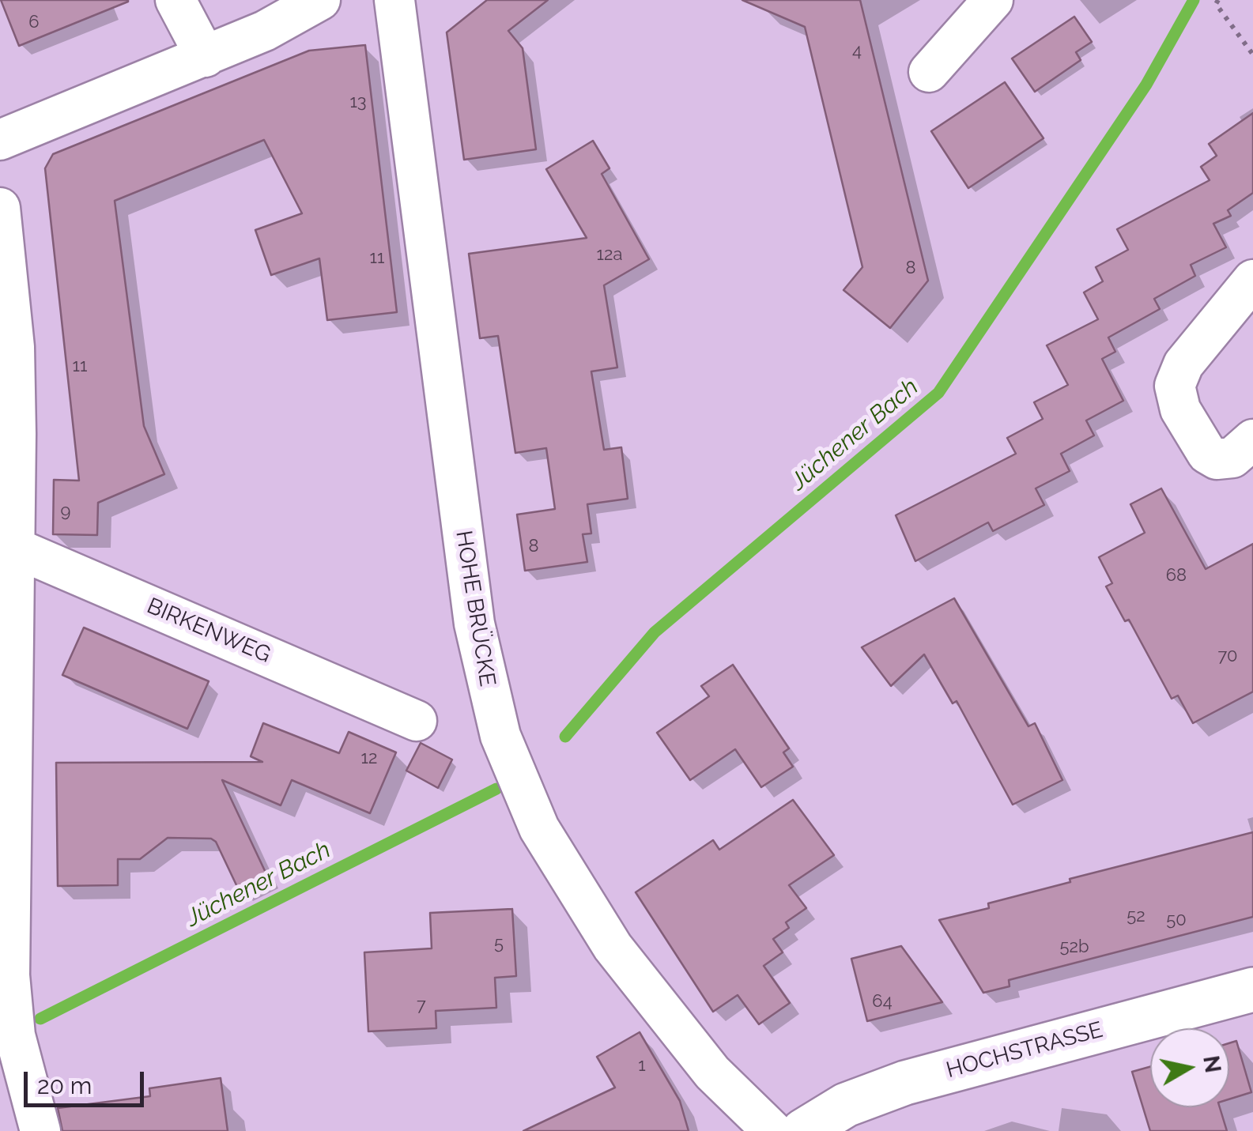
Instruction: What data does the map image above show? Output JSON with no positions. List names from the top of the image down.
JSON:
{
  "streets": {
    "street": ["HOHE BRÜCKE", "BIRKENWEG", "HOCHSTRASSE"]
  },
  "water": ["Jüchener Bach"],
  "house_numbers": [
    "6",
    "4",
    "13",
    "12a",
    "11",
    "8",
    "11",
    "9",
    "8",
    "68",
    "70",
    "12",
    "52",
    "50",
    "5",
    "52b",
    "64",
    "7",
    "1"
  ],
  "scale_bar": "20 m",
  "north": "right"
}
